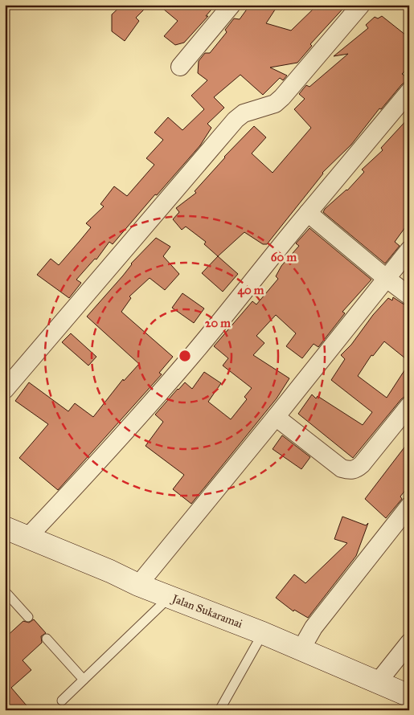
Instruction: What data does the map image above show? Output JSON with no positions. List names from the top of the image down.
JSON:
{
  "streets": {
    "street": ["Jalan Sukaramai"]
  },
  "rings": ["60 m", "40 m", "20 m"]
}
